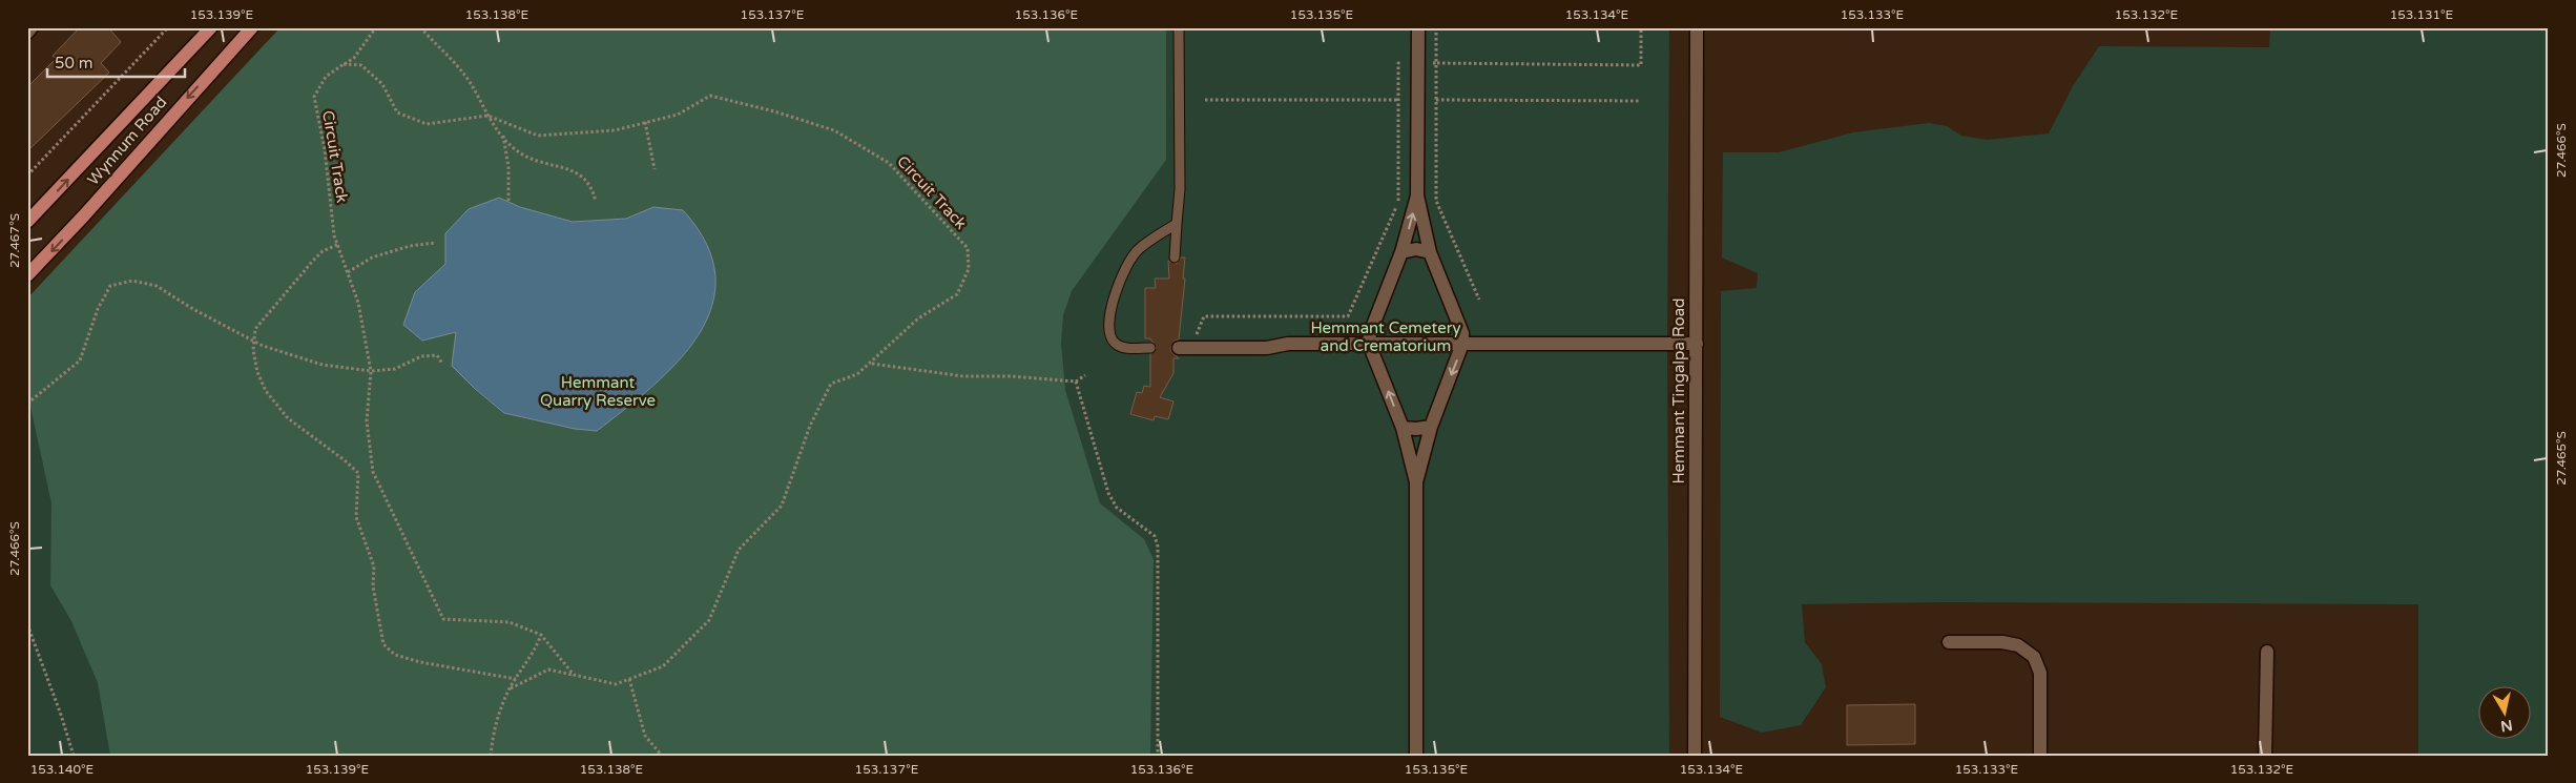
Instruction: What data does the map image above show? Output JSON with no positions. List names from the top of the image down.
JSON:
{
  "streets": {
    "main road": ["Wynnum Road"],
    "street": ["Hemmant Tingalpa Road"],
    "path": ["Circuit Track"]
  },
  "parks": ["Hemmant Cemetery and Crematorium", "Hemmant Quarry Reserve"],
  "scale_bar": "50 m",
  "north": "bottom",
  "coordinates": [
    "153.139°E",
    "153.138°E",
    "153.137°E",
    "153.136°E",
    "153.135°E",
    "153.134°E",
    "153.133°E",
    "153.132°E",
    "153.131°E",
    "27.466°S",
    "27.467°S",
    "27.465°S",
    "153.140°E"
  ]
}
